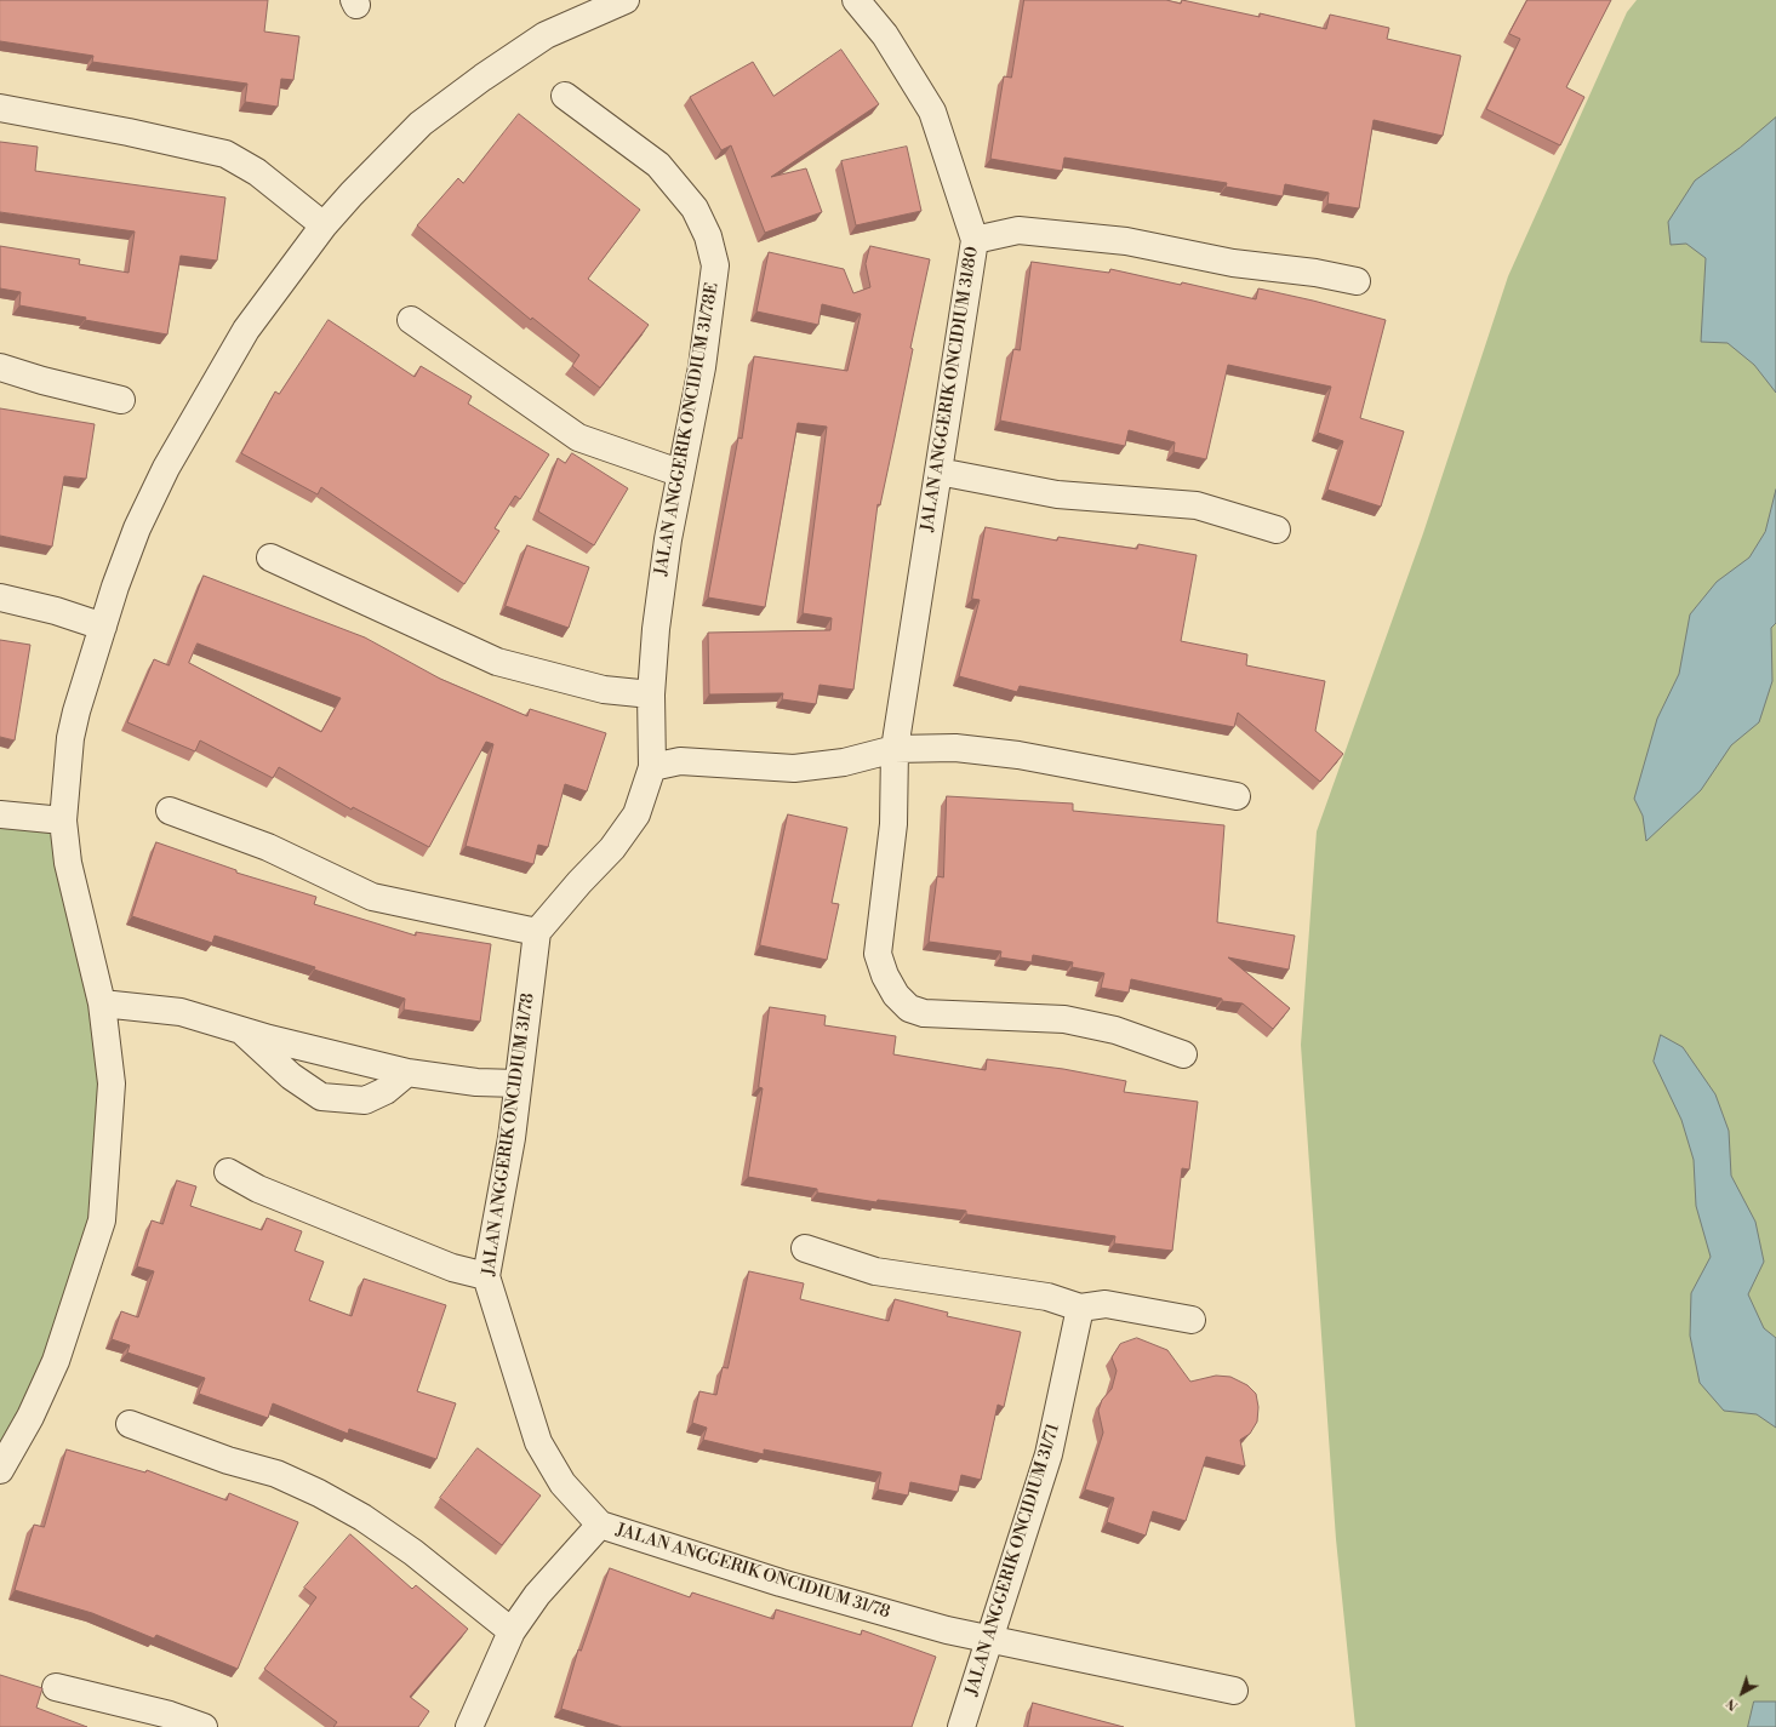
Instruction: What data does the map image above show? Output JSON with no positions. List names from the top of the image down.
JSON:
{
  "streets": {
    "street": [
      "JALAN ANGGERIK ONCIDIUM 31/80",
      "JALAN ANGGERIK ONCIDIUM 31/78E",
      "JALAN ANGGERIK ONCIDIUM 31/78",
      "JALAN ANGGERIK ONCIDIUM 31/71"
    ]
  },
  "crossings": [
    ["JALAN ANGGERIK ONCIDIUM 31/78", "JALAN ANGGERIK ONCIDIUM 31/71"]
  ],
  "north": "bottom left"
}
